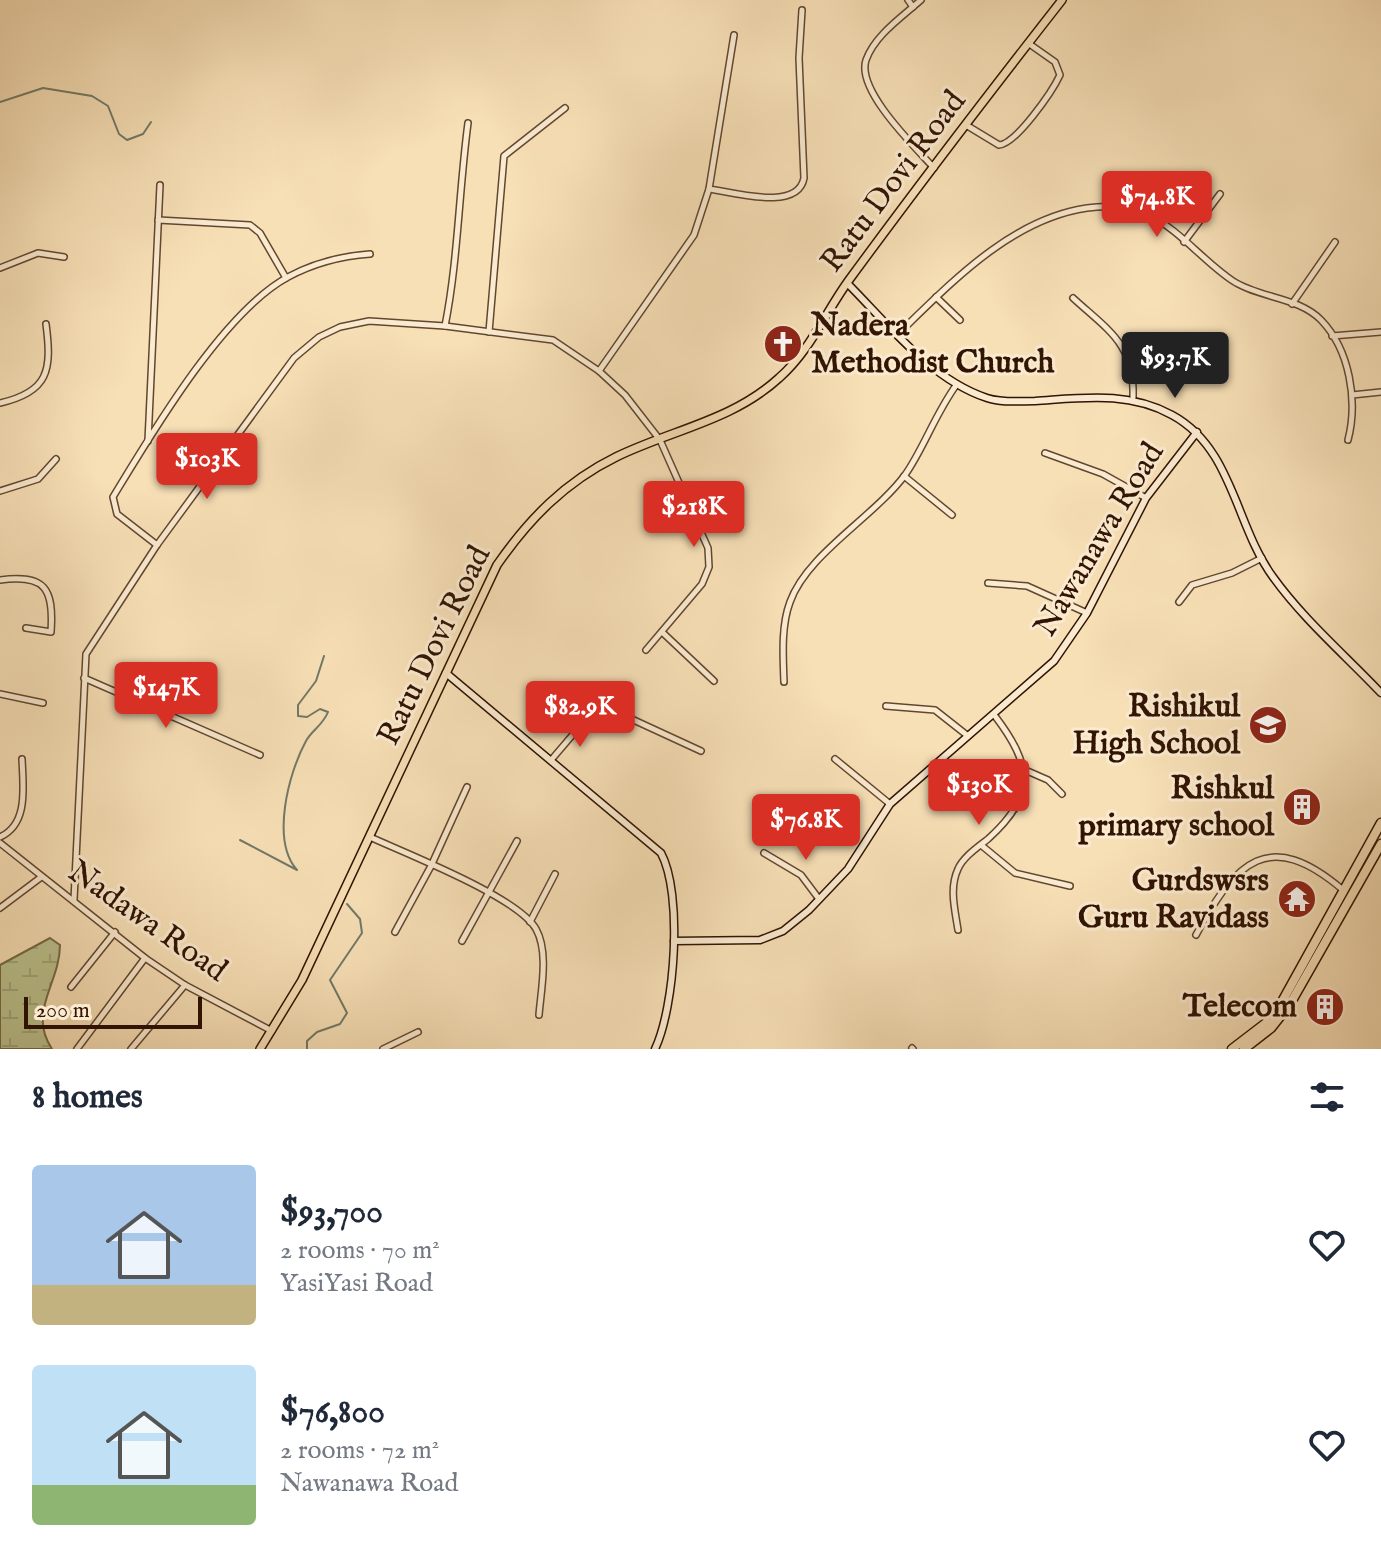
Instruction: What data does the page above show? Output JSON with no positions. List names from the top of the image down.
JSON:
{
  "streets": {
    "main road": ["Ratu Dovi Road"],
    "street": ["Nawanawa Road", "Nadawa Road"]
  },
  "crossings": [
    ["Ratu Dovi Road", "Nadawa Road"]
  ],
  "places": {
    "church": ["Nadera Methodist Church"],
    "school or university": ["Rishikul High School"],
    "building": ["Rishkul primary school", "Telecom"],
    "temple": ["Gurdswsrs Guru Ravidass"]
  },
  "scale_bar": "200 m",
  "page": {
    "price": [
      "$74.8K",
      "$93.7K",
      "$103K",
      "$218K",
      "$147K",
      "$82.9K",
      "$130K",
      "$76.8K"
    ],
    "scale": "200 m",
    "heading": "8 homes",
    "list": [
      {
        "name": "$93,700",
        "note": "2 rooms · 70 m² · YasiYasi Road"
      },
      {
        "name": "$76,800",
        "note": "2 rooms · 72 m² · Nawanawa Road"
      }
    ]
  }
}
